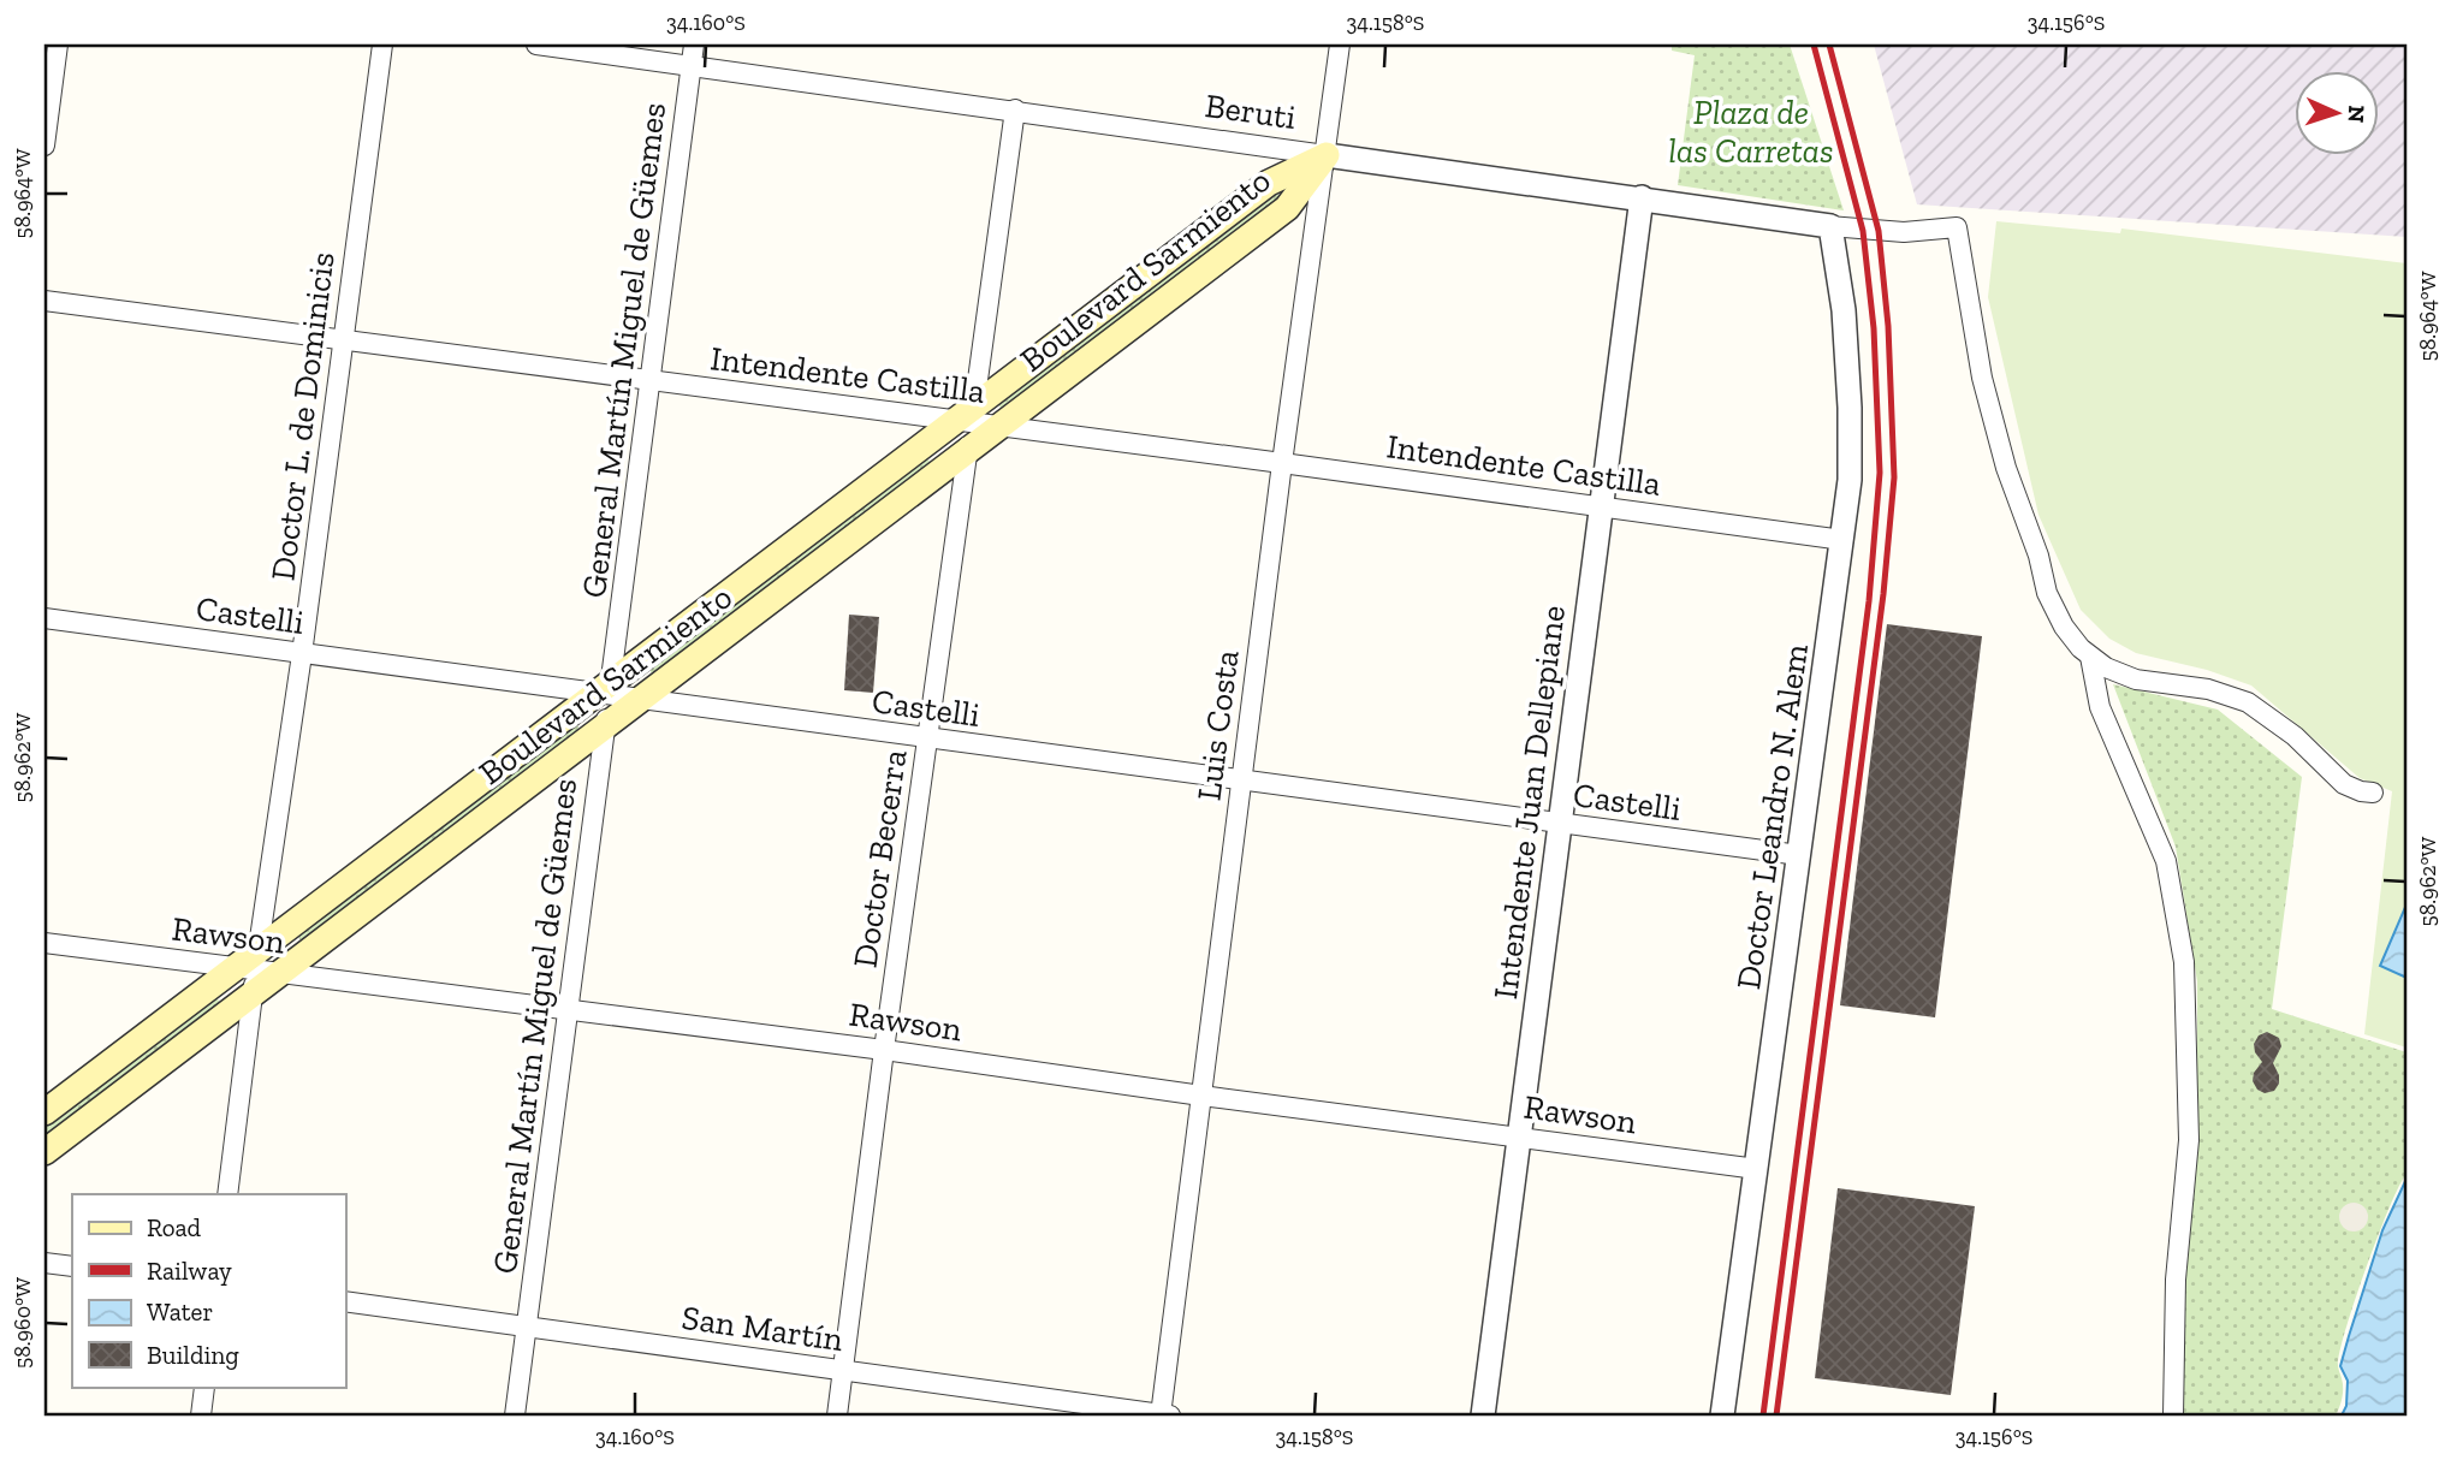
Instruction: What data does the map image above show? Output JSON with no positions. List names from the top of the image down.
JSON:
{
  "streets": {
    "main road": ["Boulevard Sarmiento"],
    "street": [
      "Beruti",
      "General Martín Miguel de Güemes",
      "Intendente Castilla",
      "Doctor L. de Dominicis",
      "Castelli",
      "Luis Costa",
      "Intendente Juan Dellepiane",
      "Doctor Leandro N. Alem",
      "Doctor Becerra",
      "Rawson",
      "San Martín"
    ]
  },
  "crossings": [
    ["Beruti", "Boulevard Sarmiento"],
    ["Beruti", "General Martín Miguel de Güemes"],
    ["Beruti", "Luis Costa"],
    ["Beruti", "Intendente Juan Dellepiane"],
    ["Beruti", "Doctor Leandro N. Alem"],
    ["Beruti", "Doctor Becerra"],
    ["Boulevard Sarmiento", "General Martín Miguel de Güemes"],
    ["Boulevard Sarmiento", "Intendente Castilla"],
    ["Boulevard Sarmiento", "Doctor L. de Dominicis"],
    ["Boulevard Sarmiento", "Castelli"],
    ["Boulevard Sarmiento", "Luis Costa"],
    ["Boulevard Sarmiento", "Doctor Becerra"],
    ["Boulevard Sarmiento", "Rawson"],
    ["General Martín Miguel de Güemes", "Intendente Castilla"],
    ["General Martín Miguel de Güemes", "Castelli"],
    ["General Martín Miguel de Güemes", "Rawson"],
    ["General Martín Miguel de Güemes", "San Martín"],
    ["Intendente Castilla", "Doctor L. de Dominicis"],
    ["Intendente Castilla", "Luis Costa"],
    ["Intendente Castilla", "Intendente Juan Dellepiane"],
    ["Intendente Castilla", "Doctor Leandro N. Alem"],
    ["Intendente Castilla", "Doctor Becerra"],
    ["Doctor L. de Dominicis", "Castelli"],
    ["Doctor L. de Dominicis", "Rawson"],
    ["Castelli", "Luis Costa"],
    ["Castelli", "Intendente Juan Dellepiane"],
    ["Castelli", "Doctor Leandro N. Alem"],
    ["Castelli", "Doctor Becerra"],
    ["Luis Costa", "Rawson"],
    ["Luis Costa", "San Martín"],
    ["Intendente Juan Dellepiane", "Rawson"],
    ["Doctor Leandro N. Alem", "Rawson"],
    ["Doctor Becerra", "Rawson"],
    ["Doctor Becerra", "San Martín"]
  ],
  "parks": ["Plaza de las Carretas"],
  "legend": [
    "Road",
    "Railway",
    "Water",
    "Building"
  ],
  "north": "right",
  "coordinates": [
    "34.160°S",
    "34.158°S",
    "34.156°S",
    "58.964°W",
    "58.962°W",
    "58.960°W"
  ]
}
